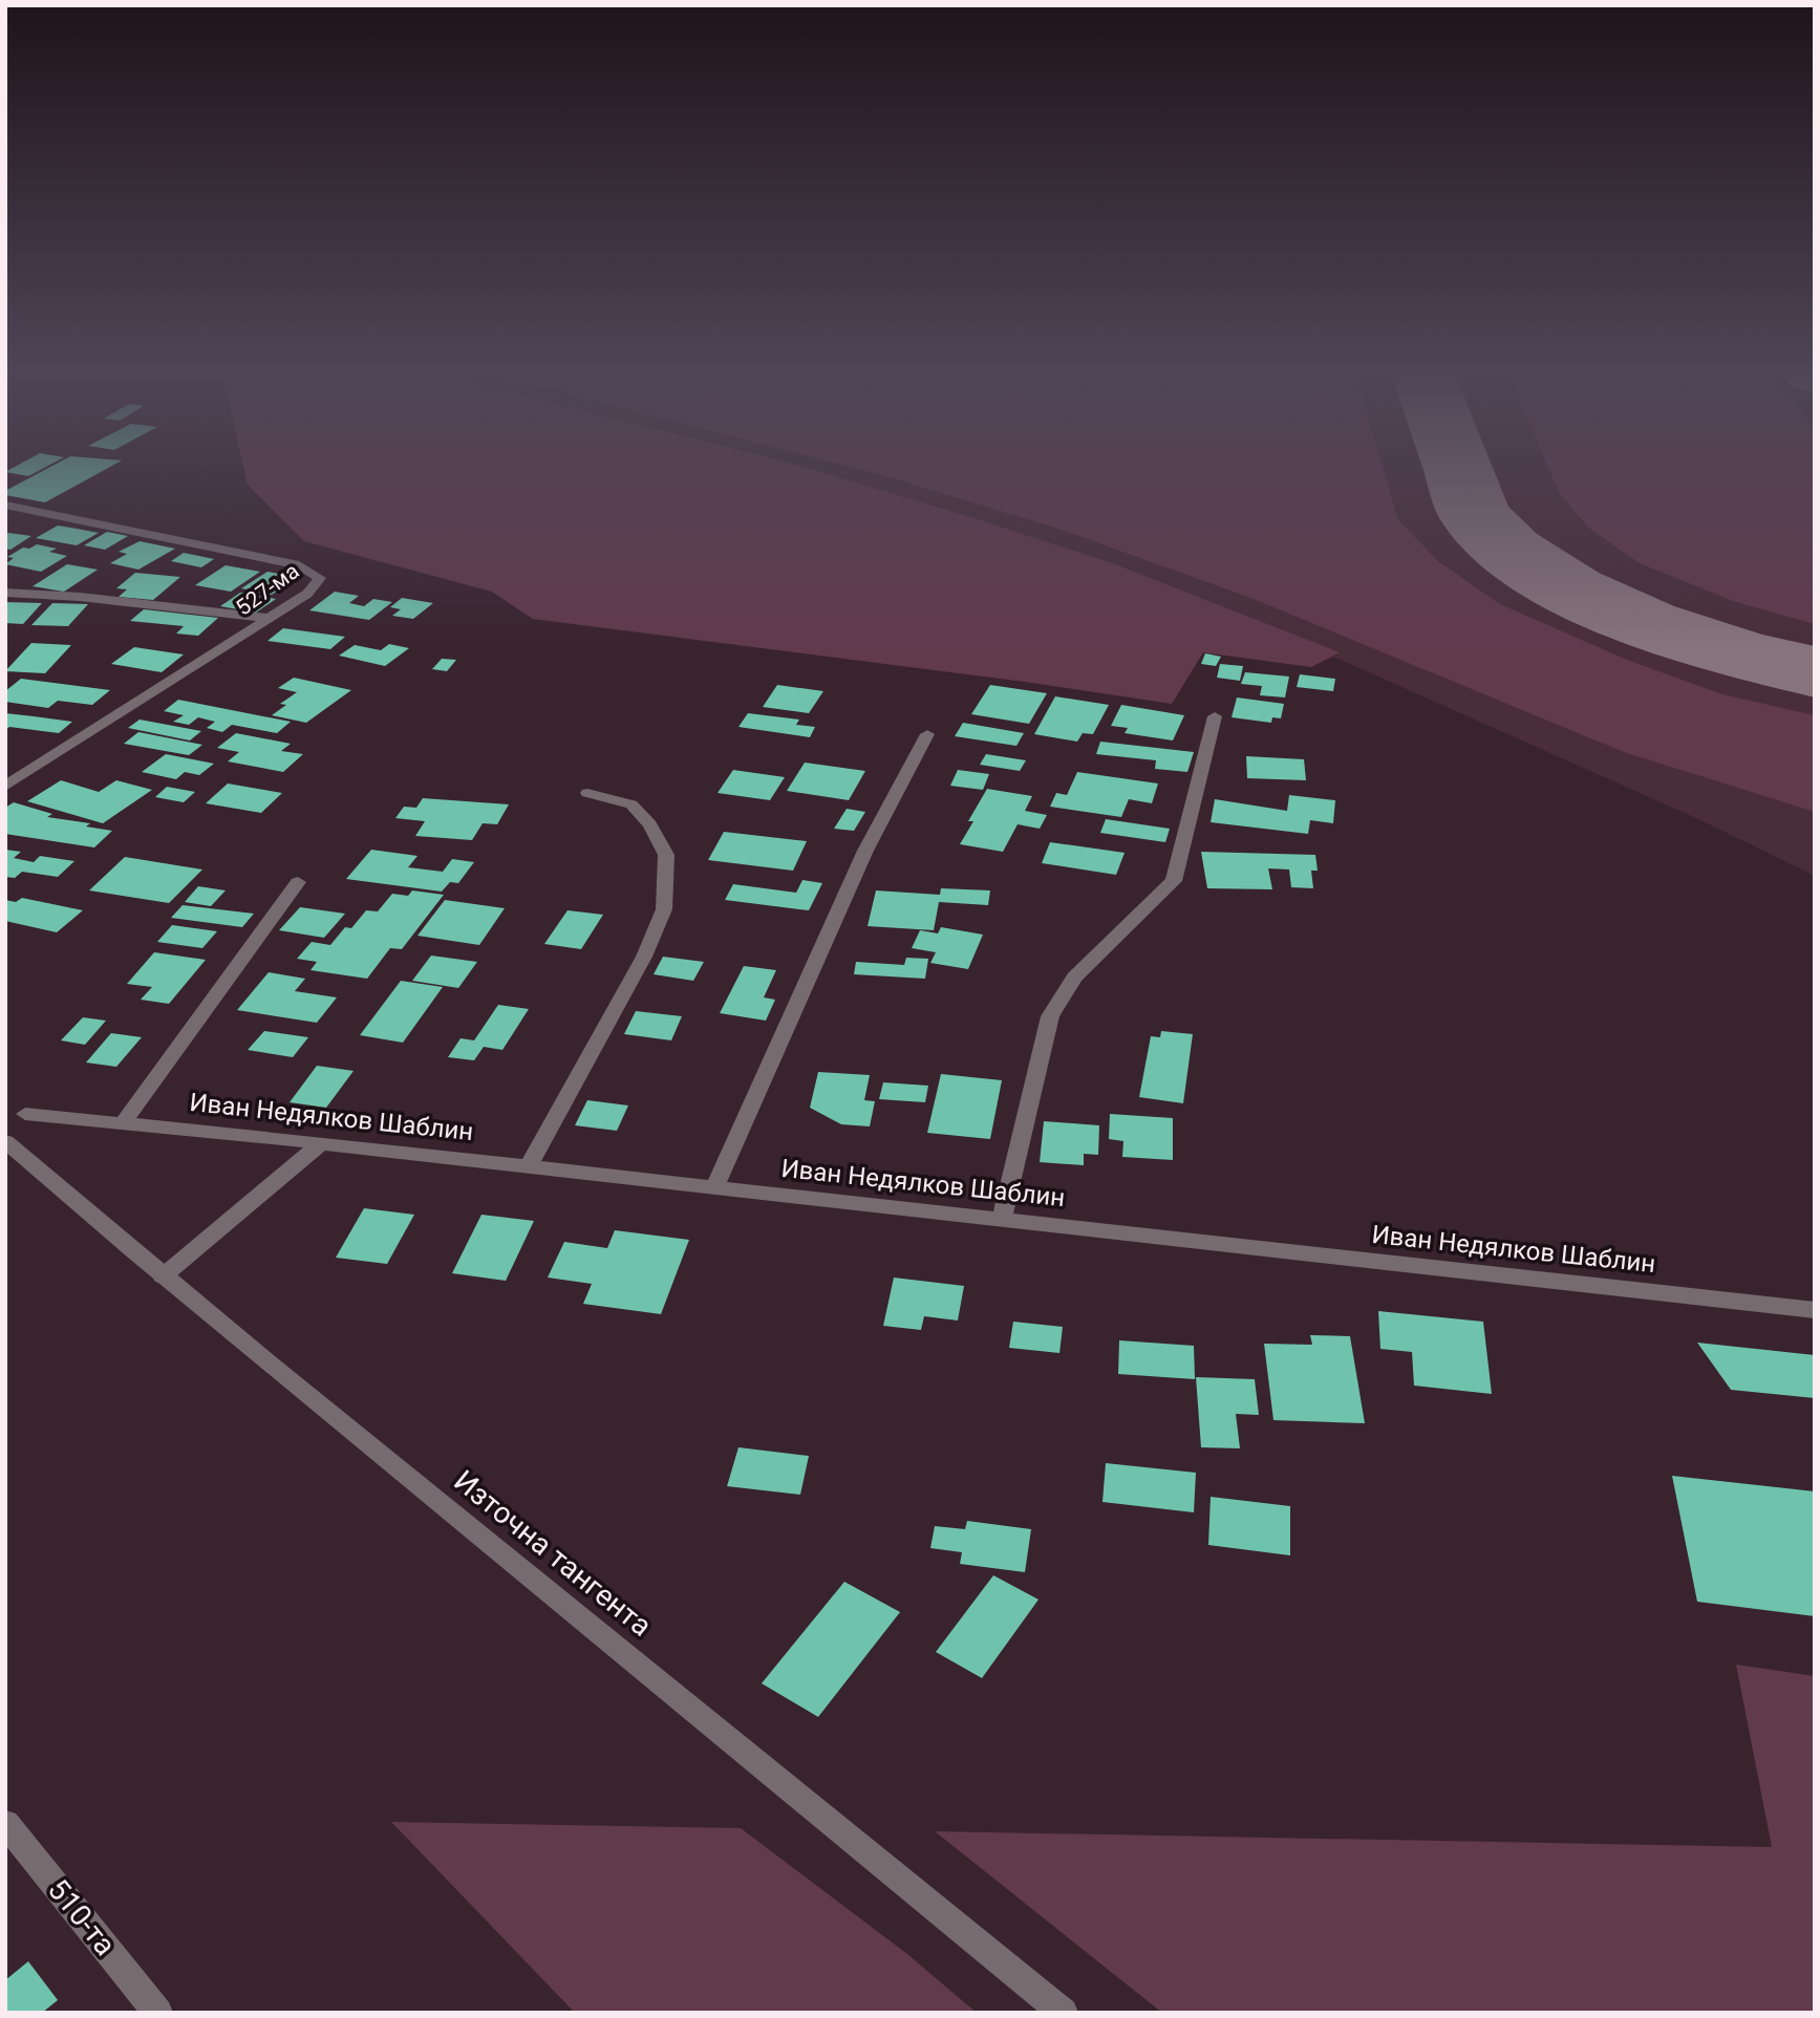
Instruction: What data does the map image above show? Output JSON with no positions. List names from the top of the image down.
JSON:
{
  "streets": {
    "street": [
      "527-ма",
      "Иван Недялков Шаблин",
      "Източна тангента",
      "510-та"
    ]
  }
}
